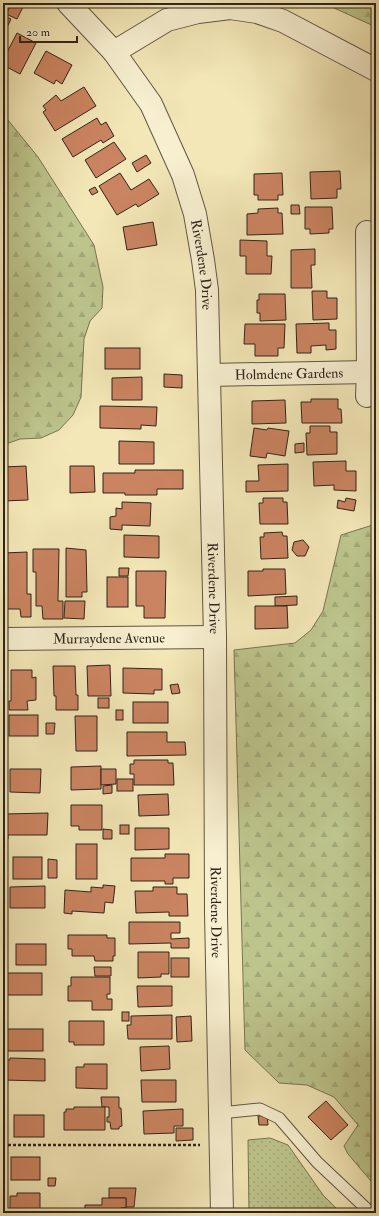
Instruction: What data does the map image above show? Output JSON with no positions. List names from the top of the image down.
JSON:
{
  "streets": {
    "street": ["Riverdene Drive", "Holmdene Gardens", "Murraydene Avenue"]
  },
  "crossings": [
    ["Riverdene Drive", "Holmdene Gardens"],
    ["Riverdene Drive", "Murraydene Avenue"]
  ],
  "scale_bar": "20 m"
}
